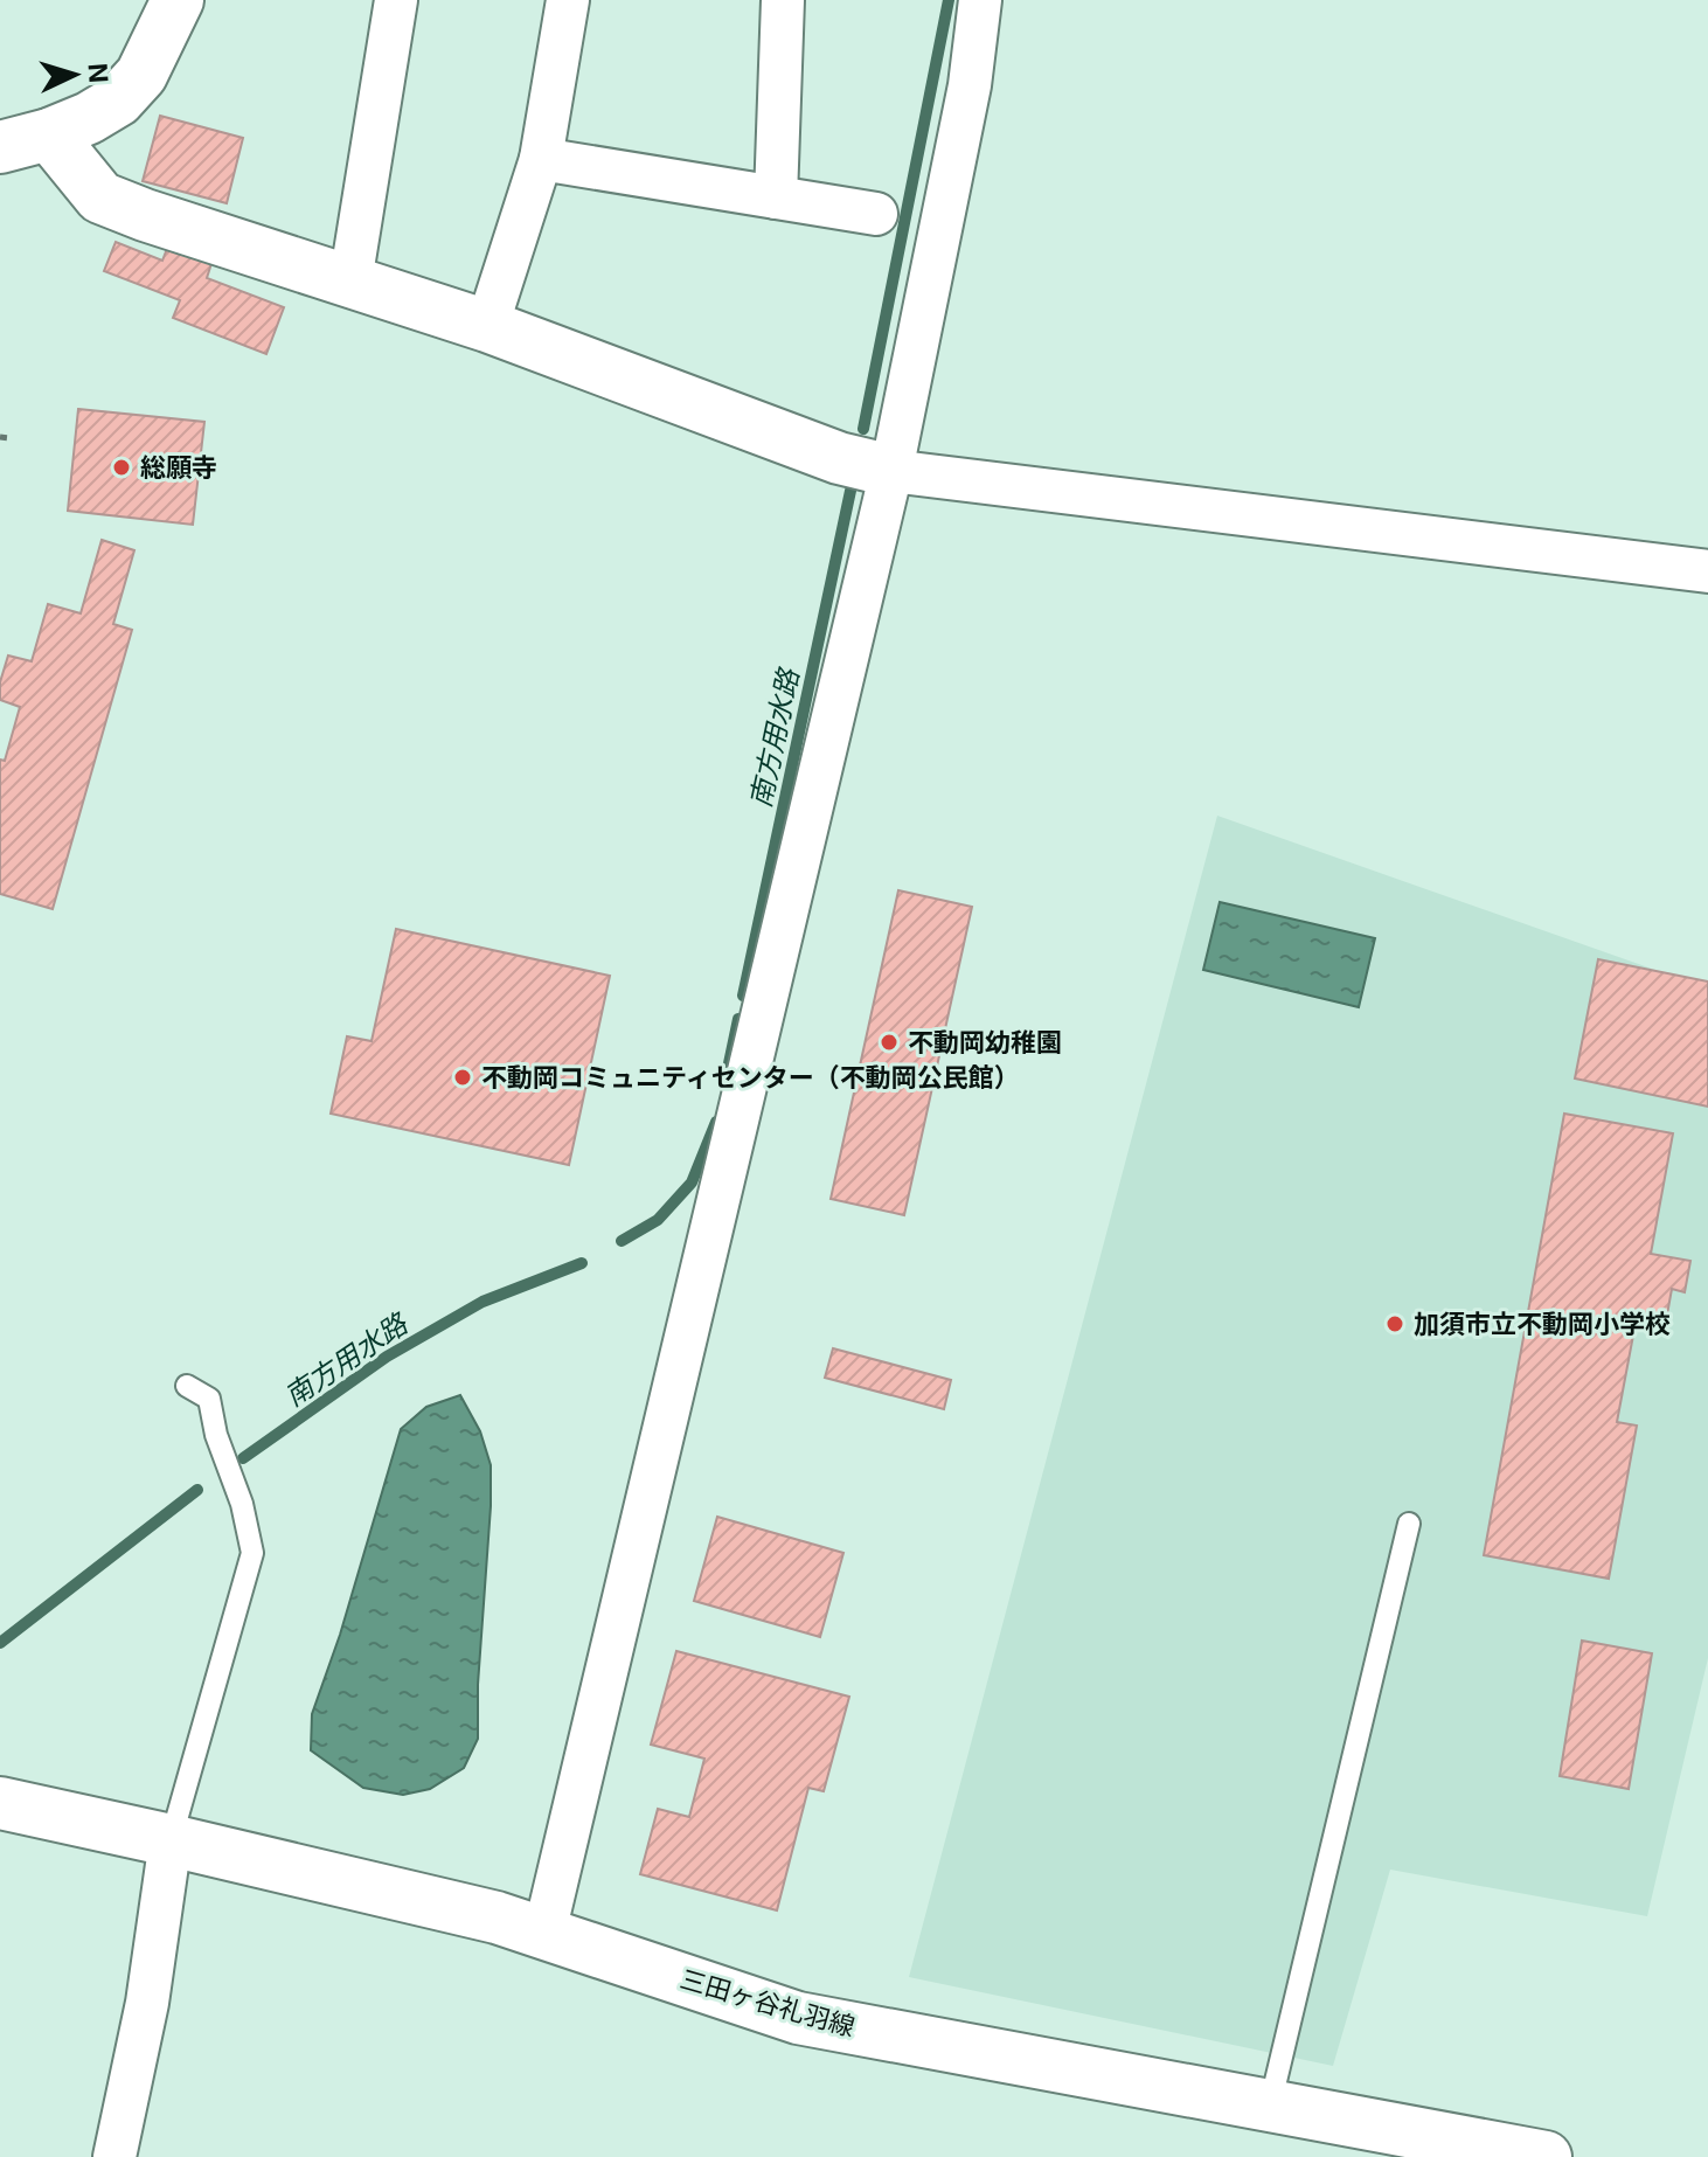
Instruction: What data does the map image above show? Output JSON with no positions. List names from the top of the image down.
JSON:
{
  "streets": {
    "main road": ["三田ヶ谷礼羽線"]
  },
  "water": ["南方用水路"],
  "places": [
    "総願寺",
    "不動岡幼稚園",
    "不動岡コミュニティセンター（不動岡公民館）",
    "加須市立不動岡小学校"
  ],
  "north": "right"
}
